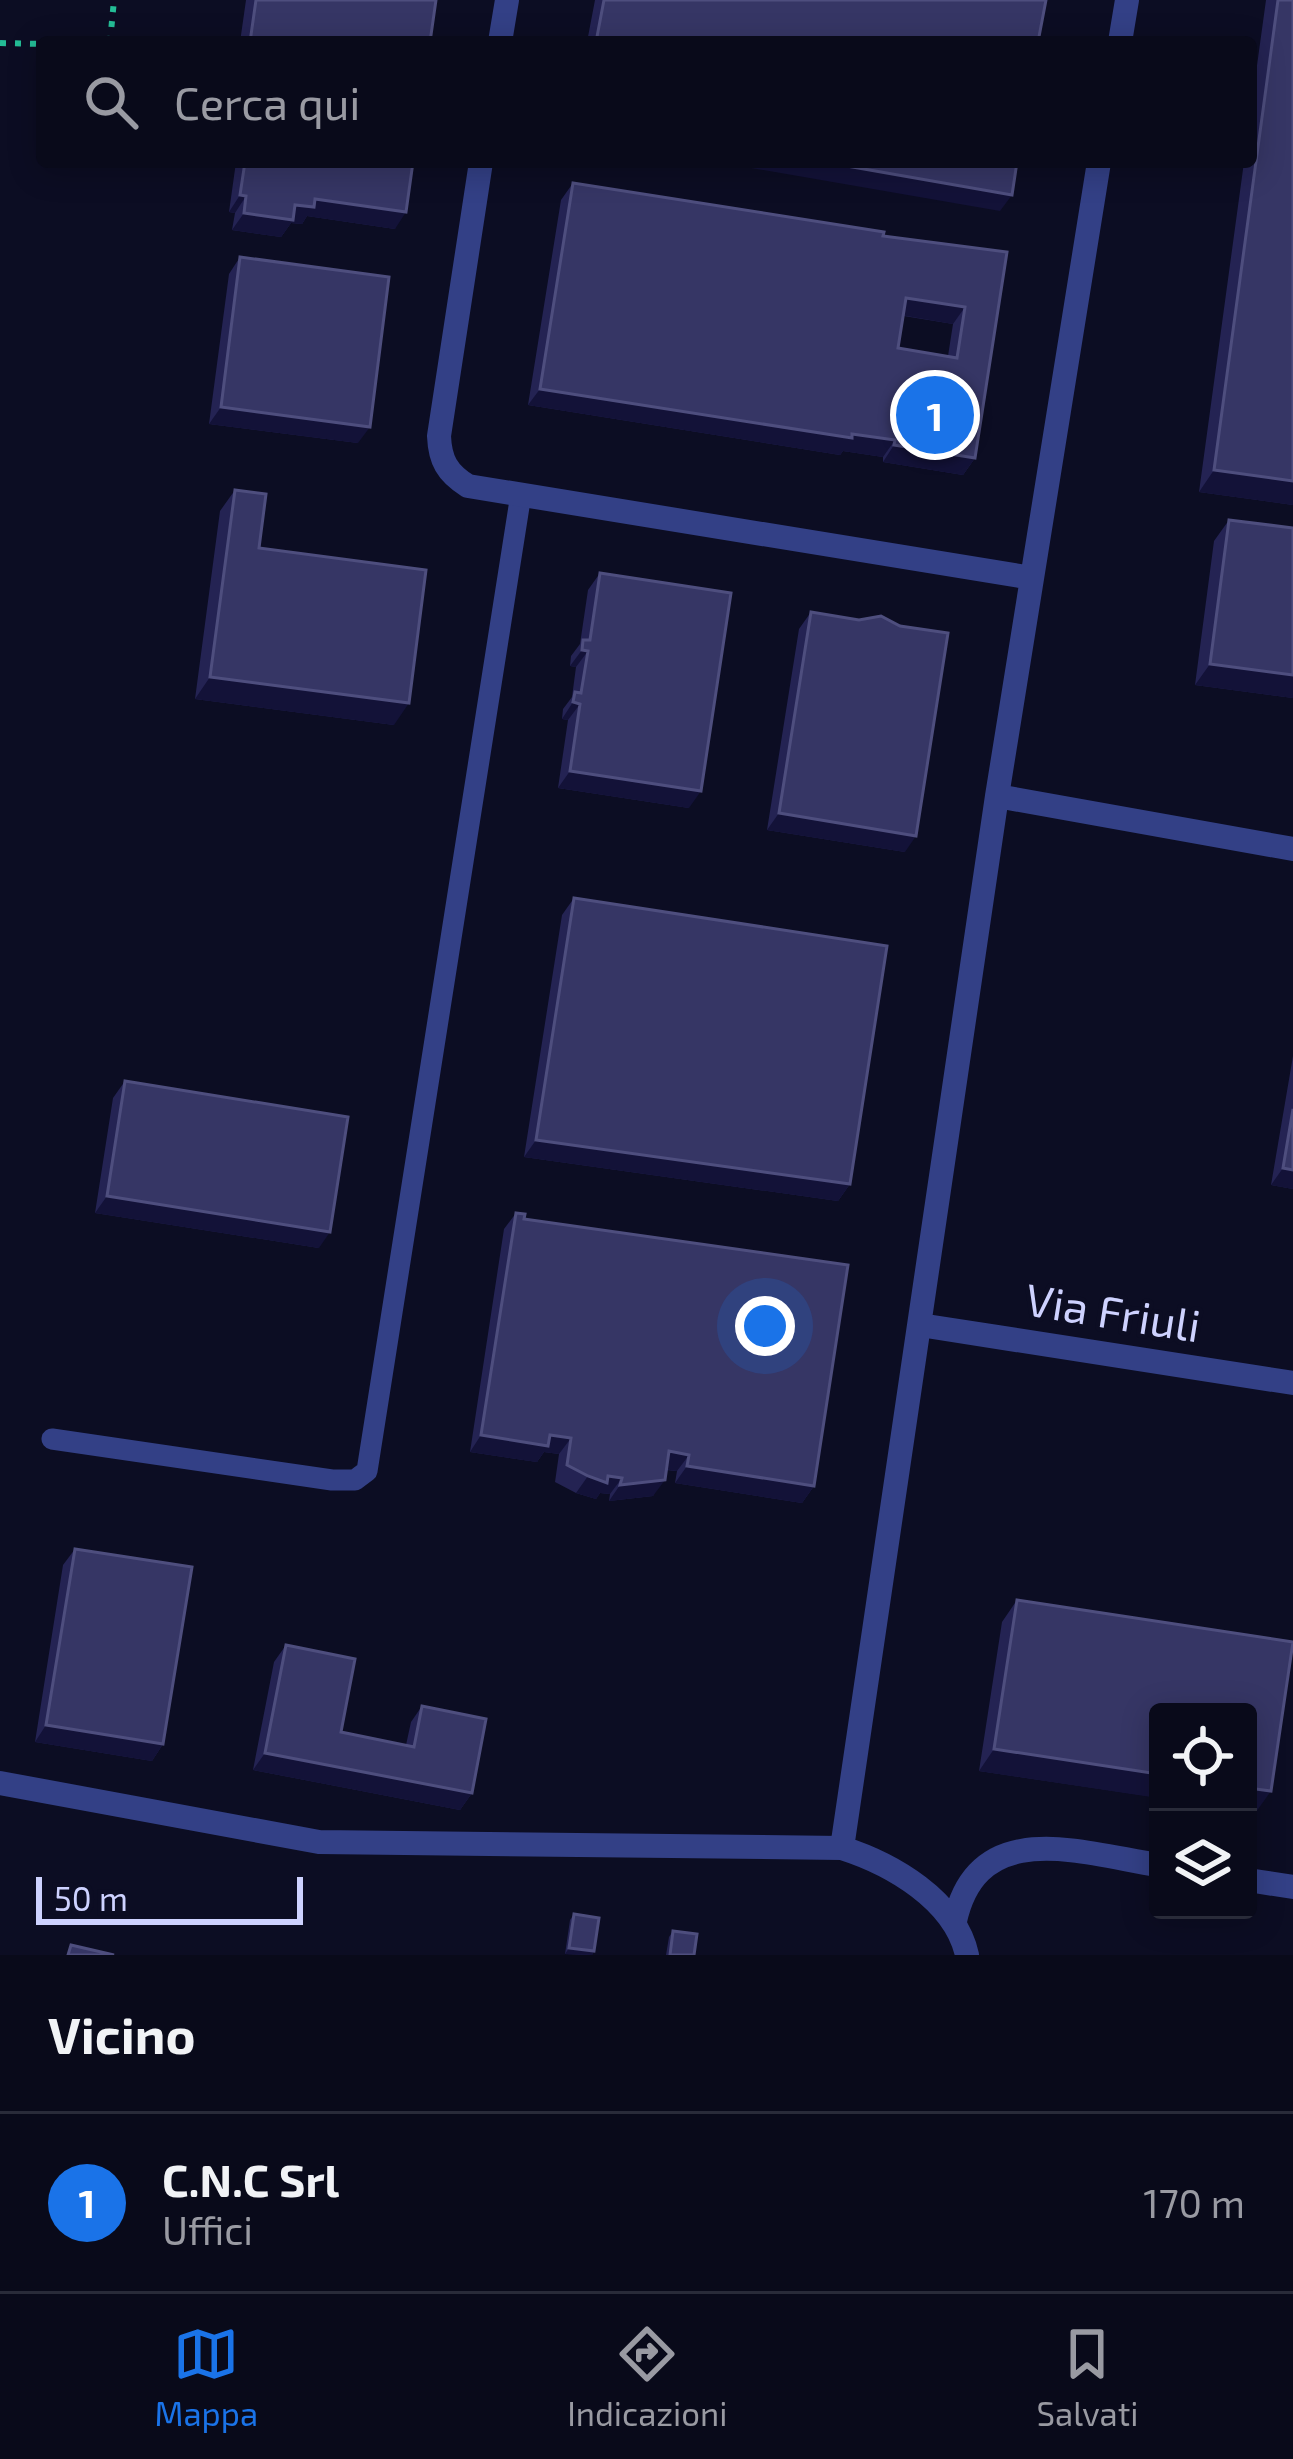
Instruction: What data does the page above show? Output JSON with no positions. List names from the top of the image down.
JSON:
{
  "streets": {
    "street": ["Via Friuli"]
  },
  "scale_bar": "50 m",
  "page": {
    "search": "Cerca qui",
    "pins": "1",
    "scale": "50 m",
    "heading": "Vicino",
    "list": [
      {
        "mark": "1",
        "name": "C.N.C Srl",
        "note": "Uffici",
        "value": "170 m"
      }
    ],
    "nav": ["Mappa", "Indicazioni", "Salvati"]
  }
}
